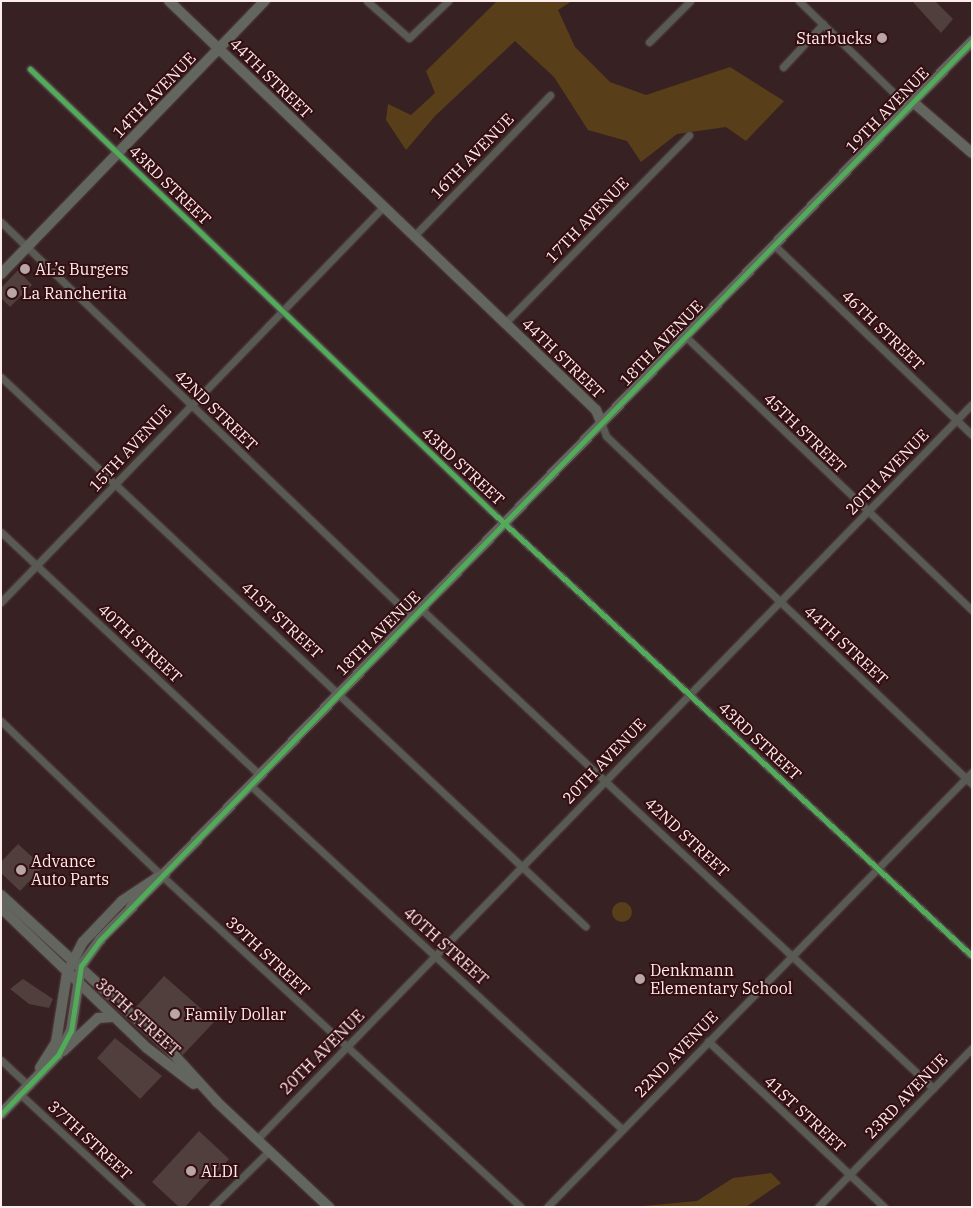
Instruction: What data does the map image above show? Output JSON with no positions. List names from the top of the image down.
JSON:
{
  "streets": {
    "street": [
      "44TH STREET",
      "14TH AVENUE",
      "19TH AVENUE",
      "16TH AVENUE",
      "43RD STREET",
      "17TH AVENUE",
      "46TH STREET",
      "18TH AVENUE",
      "42ND STREET",
      "45TH STREET",
      "15TH AVENUE",
      "20TH AVENUE",
      "41ST STREET",
      "40TH STREET",
      "39TH STREET",
      "38TH STREET",
      "22ND AVENUE",
      "23RD AVENUE",
      "37TH STREET"
    ]
  },
  "crossings": [
    ["44TH STREET", "14TH AVENUE"],
    ["44TH STREET", "16TH AVENUE"],
    ["44TH STREET", "17TH AVENUE"],
    ["44TH STREET", "18TH AVENUE"],
    ["44TH STREET", "15TH AVENUE"],
    ["44TH STREET", "20TH AVENUE"],
    ["44TH STREET", "22ND AVENUE"],
    ["14TH AVENUE", "43RD STREET"],
    ["14TH AVENUE", "42ND STREET"],
    ["19TH AVENUE", "18TH AVENUE"],
    ["43RD STREET", "18TH AVENUE"],
    ["43RD STREET", "15TH AVENUE"],
    ["43RD STREET", "20TH AVENUE"],
    ["43RD STREET", "22ND AVENUE"],
    ["46TH STREET", "18TH AVENUE"],
    ["46TH STREET", "20TH AVENUE"],
    ["18TH AVENUE", "42ND STREET"],
    ["18TH AVENUE", "45TH STREET"],
    ["18TH AVENUE", "41ST STREET"],
    ["18TH AVENUE", "40TH STREET"],
    ["18TH AVENUE", "39TH STREET"],
    ["18TH AVENUE", "38TH STREET"],
    ["18TH AVENUE", "37TH STREET"],
    ["42ND STREET", "15TH AVENUE"],
    ["42ND STREET", "20TH AVENUE"],
    ["42ND STREET", "22ND AVENUE"],
    ["42ND STREET", "23RD AVENUE"],
    ["45TH STREET", "20TH AVENUE"],
    ["15TH AVENUE", "41ST STREET"],
    ["15TH AVENUE", "40TH STREET"],
    ["20TH AVENUE", "41ST STREET"],
    ["20TH AVENUE", "40TH STREET"],
    ["20TH AVENUE", "39TH STREET"],
    ["20TH AVENUE", "38TH STREET"],
    ["41ST STREET", "22ND AVENUE"],
    ["41ST STREET", "23RD AVENUE"],
    ["40TH STREET", "22ND AVENUE"]
  ],
  "places": [
    "Starbucks",
    "AL’s Burgers",
    "La Rancherita",
    "Advance Auto Parts",
    "Denkmann Elementary School",
    "Family Dollar",
    "ALDI"
  ]
}
